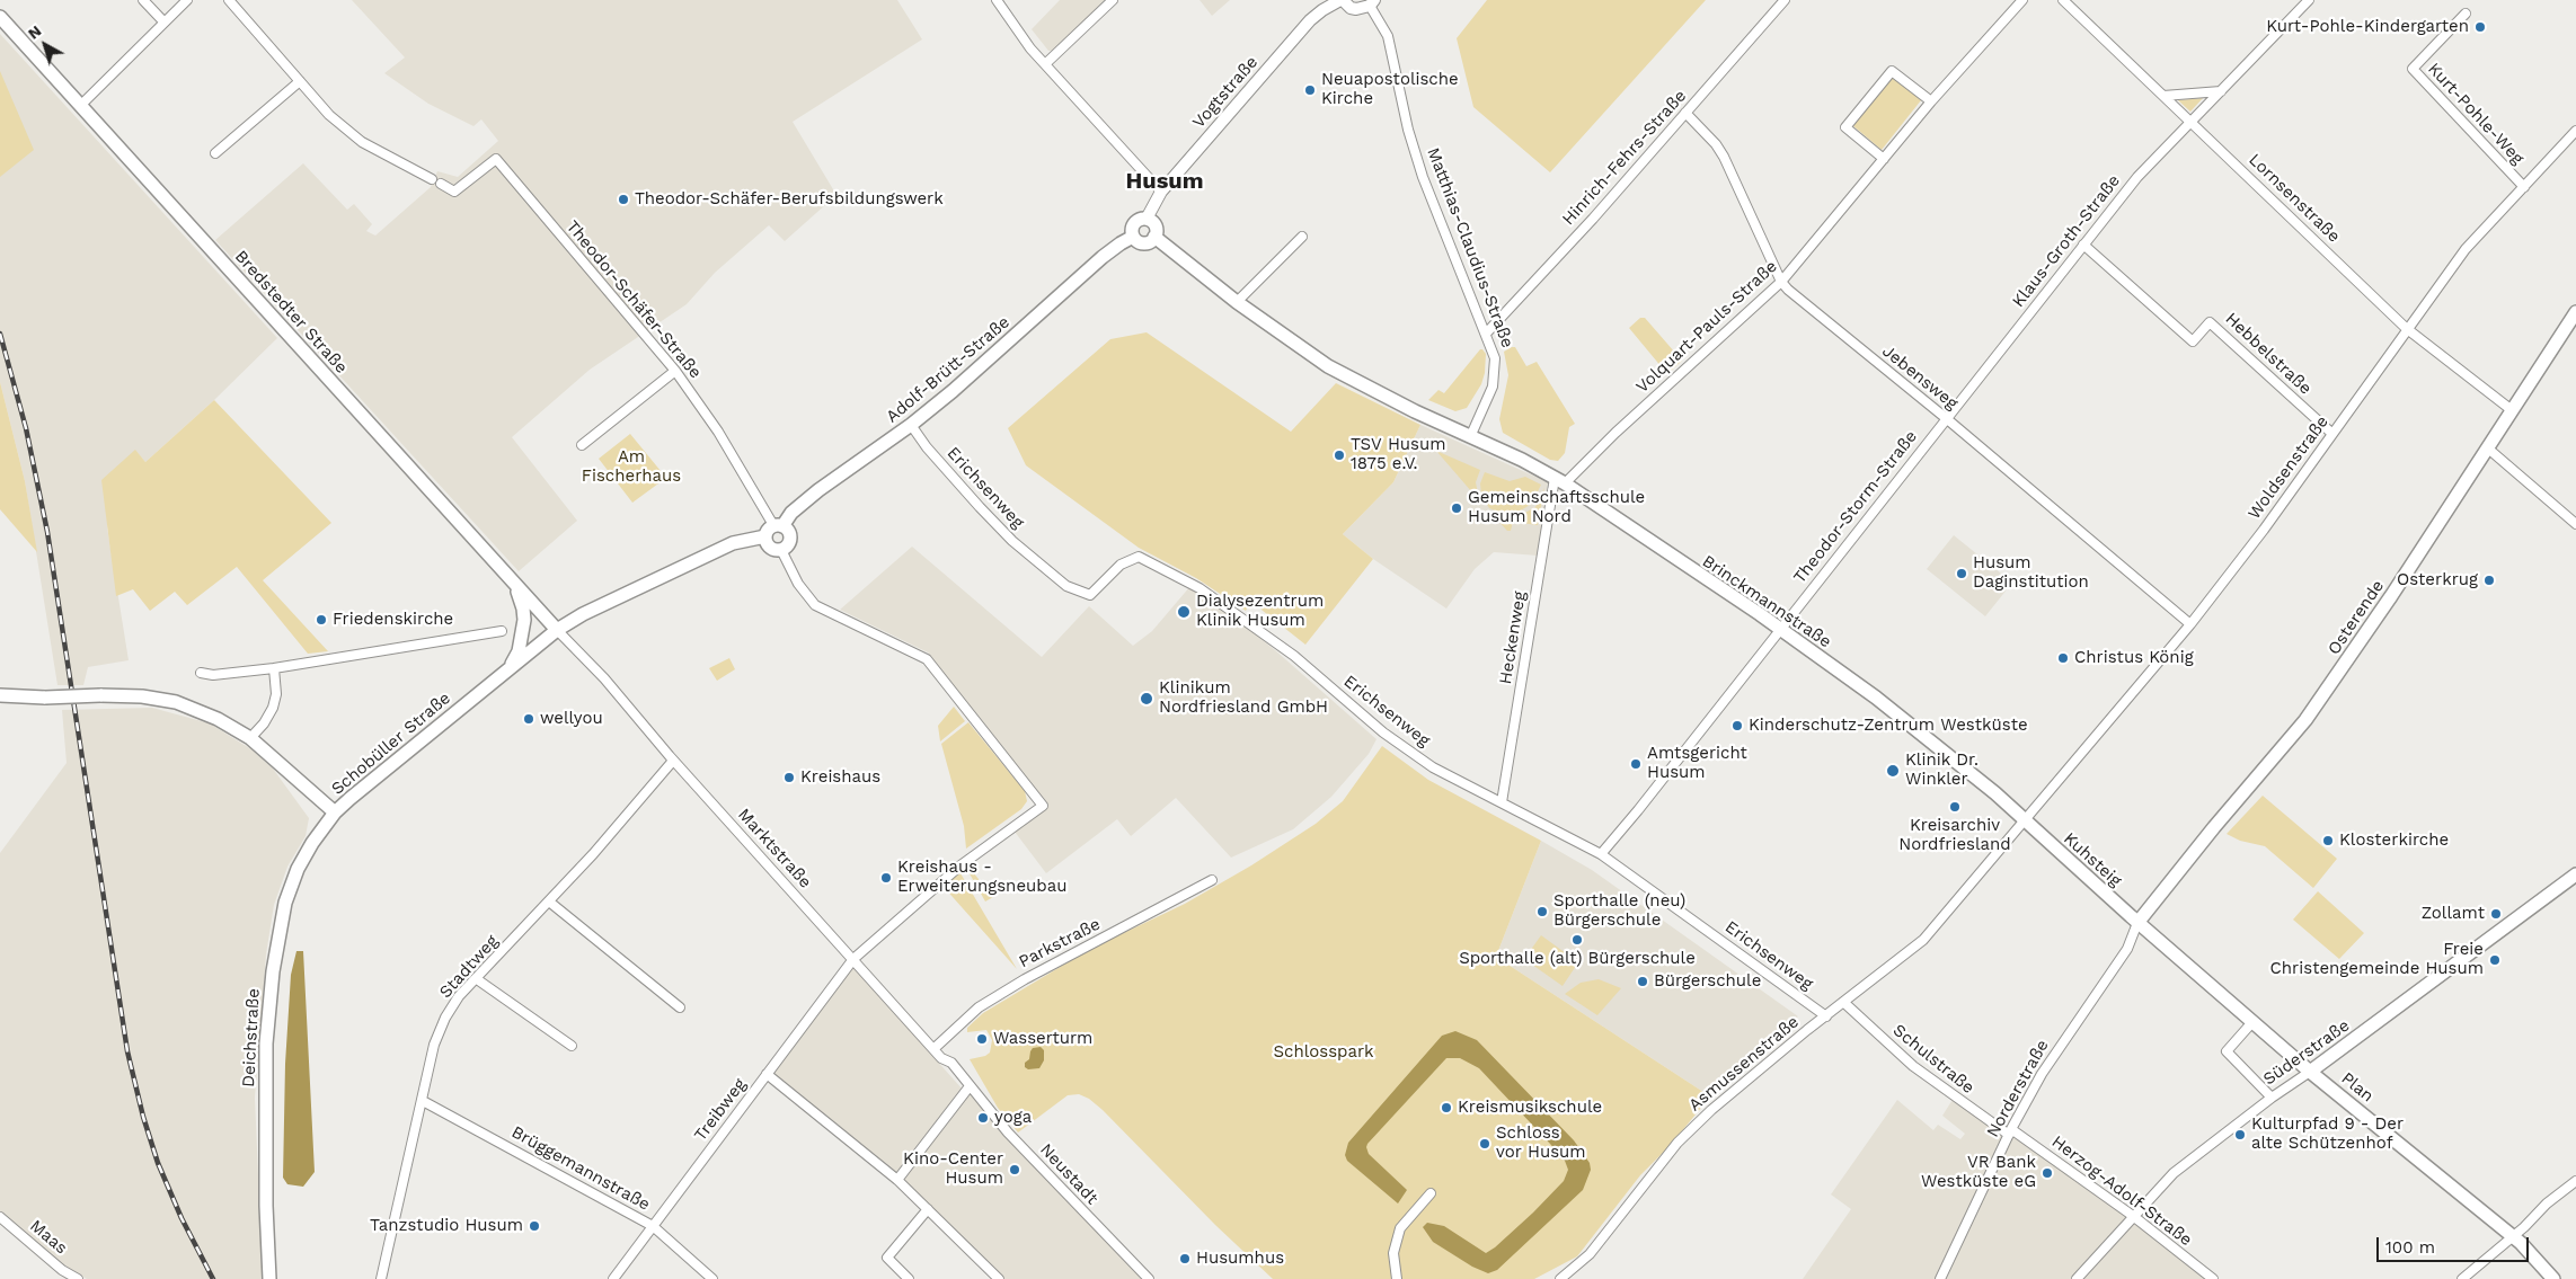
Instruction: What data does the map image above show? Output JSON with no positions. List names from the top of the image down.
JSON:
{
  "streets": {
    "main road": [
      "Bredstedter Straße",
      "Adolf-Brütt-Straße",
      "Brinckmannstraße",
      "Osterende",
      "Schobüller Straße",
      "Kuhsteig",
      "Deichstraße",
      "Süderstraße",
      "Plan"
    ],
    "street": [
      "Vogtstraße",
      "Kurt-Pohle-Weg",
      "Hinrich-Fehrs-Straße",
      "Lornsenstraße",
      "Klaus-Groth-Straße",
      "Matthias-Claudius-Straße",
      "Theodor-Schäfer-Straße",
      "Volquart-Pauls-Straße",
      "Hebbelstraße",
      "Jebensweg",
      "Woldsenstraße",
      "Erichsenweg",
      "Theodor-Storm-Straße",
      "Heckenweg",
      "Marktstraße",
      "Parkstraße",
      "Stadtweg",
      "Schulstraße",
      "Asmussenstraße",
      "Norderstraße",
      "Treibweg",
      "Brüggemannstraße",
      "Neustadt",
      "Herzog-Adolf-Straße",
      "Maas"
    ]
  },
  "crossings": [
    ["Vogtstraße", "Matthias-Claudius-Straße"],
    ["Vogtstraße", "Adolf-Brütt-Straße"],
    ["Kurt-Pohle-Weg", "Woldsenstraße"],
    ["Hinrich-Fehrs-Straße", "Matthias-Claudius-Straße"],
    ["Hinrich-Fehrs-Straße", "Jebensweg"],
    ["Lornsenstraße", "Klaus-Groth-Straße"],
    ["Lornsenstraße", "Woldsenstraße"],
    ["Lornsenstraße", "Osterende"],
    ["Klaus-Groth-Straße", "Hebbelstraße"],
    ["Klaus-Groth-Straße", "Jebensweg"],
    ["Klaus-Groth-Straße", "Theodor-Storm-Straße"],
    ["Matthias-Claudius-Straße", "Brinckmannstraße"],
    ["Theodor-Schäfer-Straße", "Adolf-Brütt-Straße"],
    ["Theodor-Schäfer-Straße", "Treibweg"],
    ["Bredstedter Straße", "Schobüller Straße"],
    ["Bredstedter Straße", "Marktstraße"],
    ["Volquart-Pauls-Straße", "Jebensweg"],
    ["Volquart-Pauls-Straße", "Brinckmannstraße"],
    ["Volquart-Pauls-Straße", "Heckenweg"],
    ["Hebbelstraße", "Woldsenstraße"],
    ["Adolf-Brütt-Straße", "Erichsenweg"],
    ["Adolf-Brütt-Straße", "Treibweg"],
    ["Jebensweg", "Woldsenstraße"],
    ["Jebensweg", "Theodor-Storm-Straße"],
    ["Woldsenstraße", "Brinckmannstraße"],
    ["Woldsenstraße", "Kuhsteig"],
    ["Woldsenstraße", "Asmussenstraße"],
    ["Erichsenweg", "Theodor-Storm-Straße"],
    ["Erichsenweg", "Heckenweg"],
    ["Erichsenweg", "Asmussenstraße"],
    ["Theodor-Storm-Straße", "Brinckmannstraße"],
    ["Brinckmannstraße", "Heckenweg"],
    ["Brinckmannstraße", "Kuhsteig"],
    ["Brinckmannstraße", "Asmussenstraße"],
    ["Osterende", "Kuhsteig"],
    ["Osterende", "Plan"],
    ["Osterende", "Norderstraße"],
    ["Schobüller Straße", "Marktstraße"],
    ["Schobüller Straße", "Deichstraße"],
    ["Marktstraße", "Parkstraße"],
    ["Marktstraße", "Stadtweg"],
    ["Marktstraße", "Treibweg"],
    ["Marktstraße", "Neustadt"],
    ["Kuhsteig", "Asmussenstraße"],
    ["Kuhsteig", "Plan"],
    ["Kuhsteig", "Norderstraße"],
    ["Stadtweg", "Brüggemannstraße"],
    ["Süderstraße", "Plan"],
    ["Süderstraße", "Herzog-Adolf-Straße"],
    ["Schulstraße", "Asmussenstraße"],
    ["Schulstraße", "Norderstraße"],
    ["Schulstraße", "Herzog-Adolf-Straße"],
    ["Plan", "Norderstraße"],
    ["Norderstraße", "Herzog-Adolf-Straße"],
    ["Treibweg", "Brüggemannstraße"]
  ],
  "districts": ["Husum"],
  "parks": ["Am Fischerhaus", "Schlosspark"],
  "places": [
    "Kurt-Pohle-Kindergarten",
    "Neuapostolische Kirche",
    "Theodor-Schäfer-Berufsbildungswerk",
    "TSV Husum 1875 e.V.",
    "Gemeinschaftsschule Husum Nord",
    "Husum Daginstitution",
    "Osterkrug",
    "Dialysezentrum Klinik Husum",
    "Friedenskirche",
    "Christus König",
    "Klinikum Nordfriesland GmbH",
    "wellyou",
    "Kinderschutz-Zentrum Westküste",
    "Amtsgericht Husum",
    "Klinik Dr. Winkler",
    "Kreishaus",
    "Kreisarchiv Nordfriesland",
    "Klosterkirche",
    "Kreishaus - Erweiterungsneubau",
    "Sporthalle (neu) Bürgerschule",
    "Zollamt",
    "Sporthalle (alt) Bürgerschule",
    "Freie Christengemeinde Husum",
    "Bürgerschule",
    "Wasserturm",
    "Kreismusikschule",
    "yoga",
    "Kulturpfad 9 - Der alte Schützenhof",
    "Schloss vor Husum",
    "Kino-Center Husum",
    "VR Bank Westküste eG",
    "Tanzstudio Husum",
    "Husumhus"
  ],
  "scale_bar": "100 m",
  "north": "top left"
}
